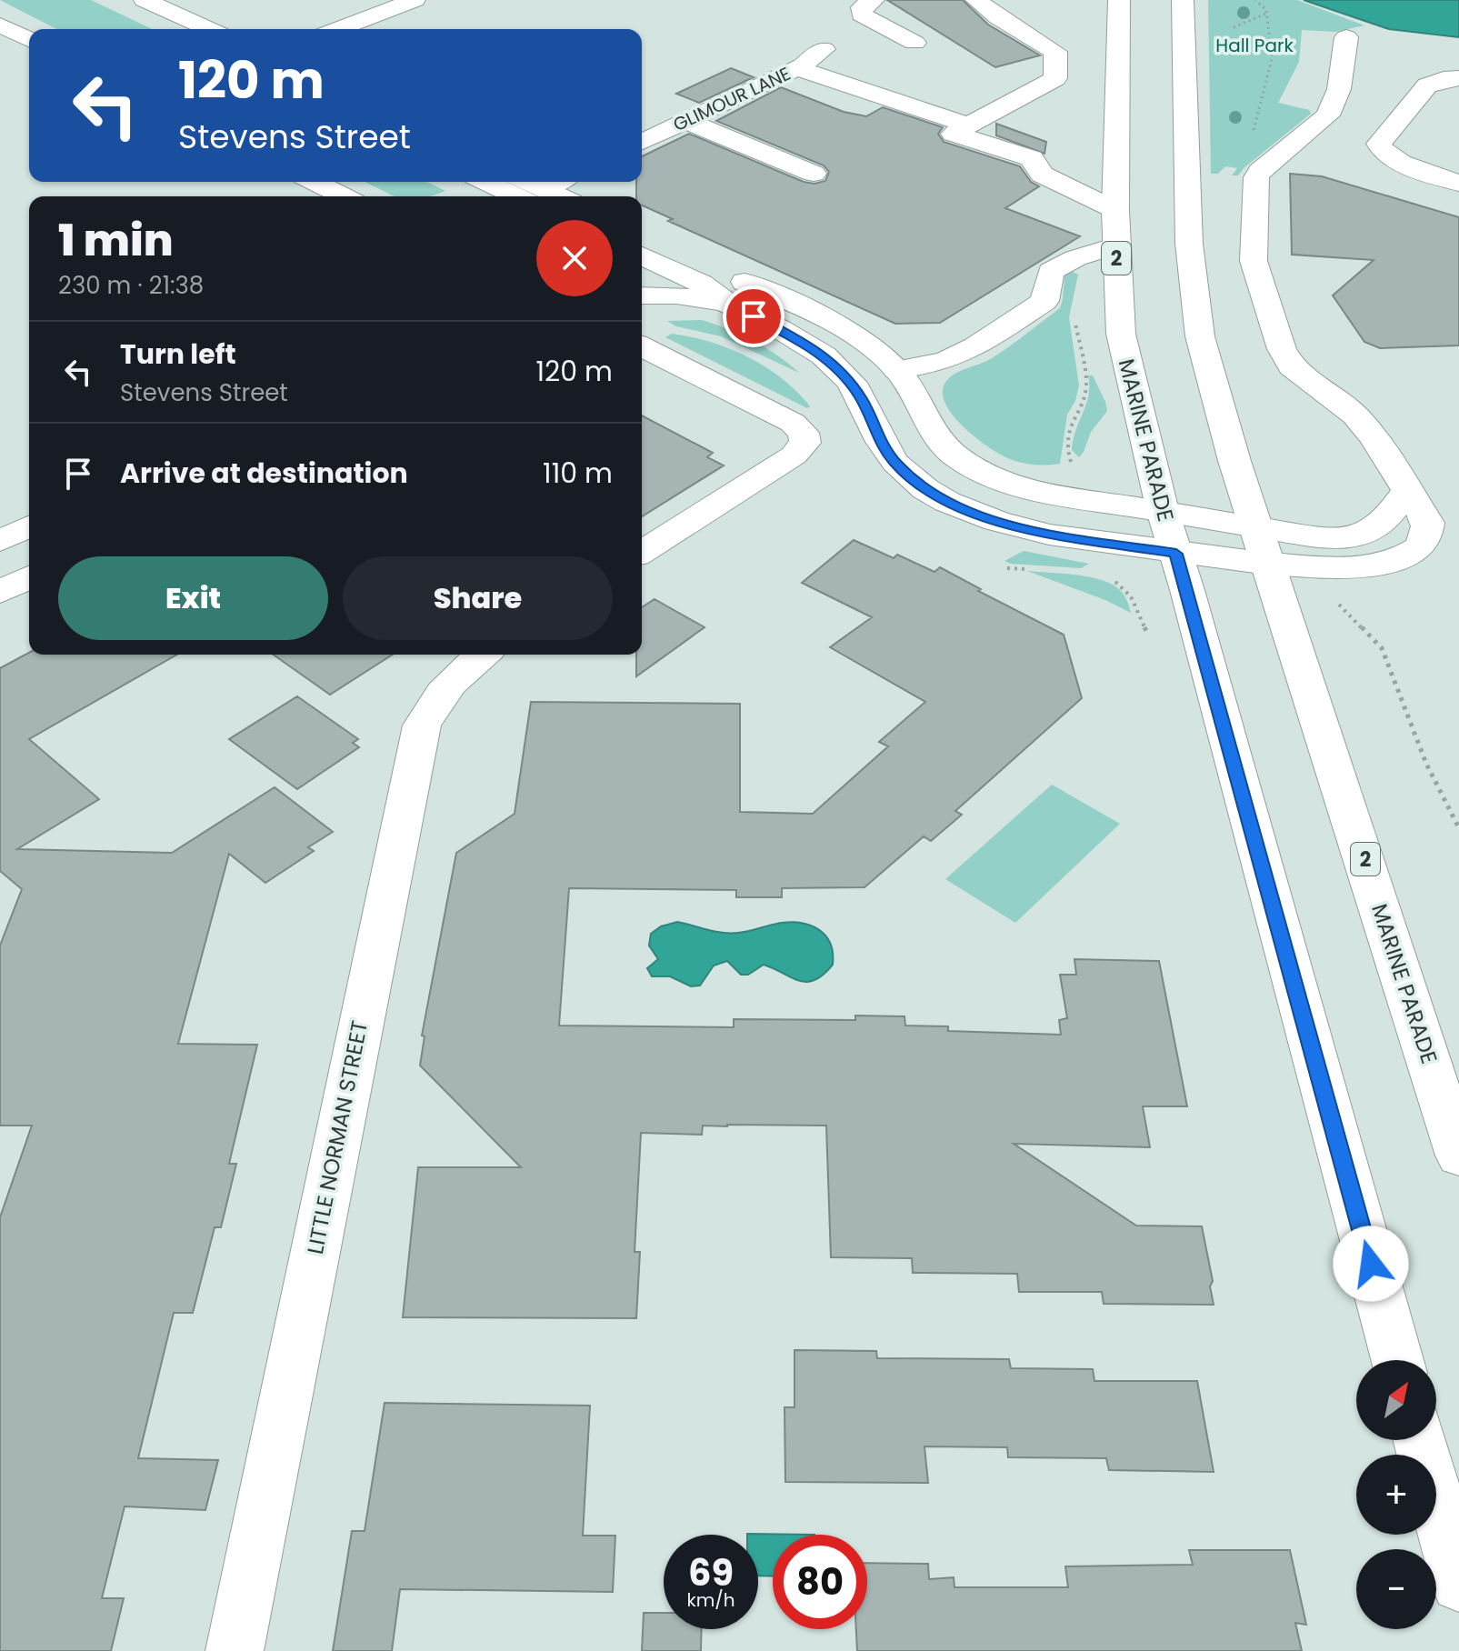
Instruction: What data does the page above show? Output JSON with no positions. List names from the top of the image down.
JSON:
{
  "streets": {
    "main road": [
      "GLIMOUR LANE",
      "2",
      "MARINE PARADE",
      "LITTLE NORMAN STREET"
    ]
  },
  "parks": ["Hall Park"],
  "north": "top right",
  "page": {
    "turn": ["120 m", "Stevens Street"],
    "heading": ["1 min", "230 m · 21:38"],
    "list": [
      {
        "name": "Turn left",
        "note": "Stevens Street",
        "value": "120 m"
      },
      {
        "name": "Arrive at destination",
        "value": "110 m"
      }
    ],
    "buttons": ["Exit", "Share"],
    "map_buttons": ["+", "−"],
    "speed": "69 km/h",
    "limit": "80"
  }
}
